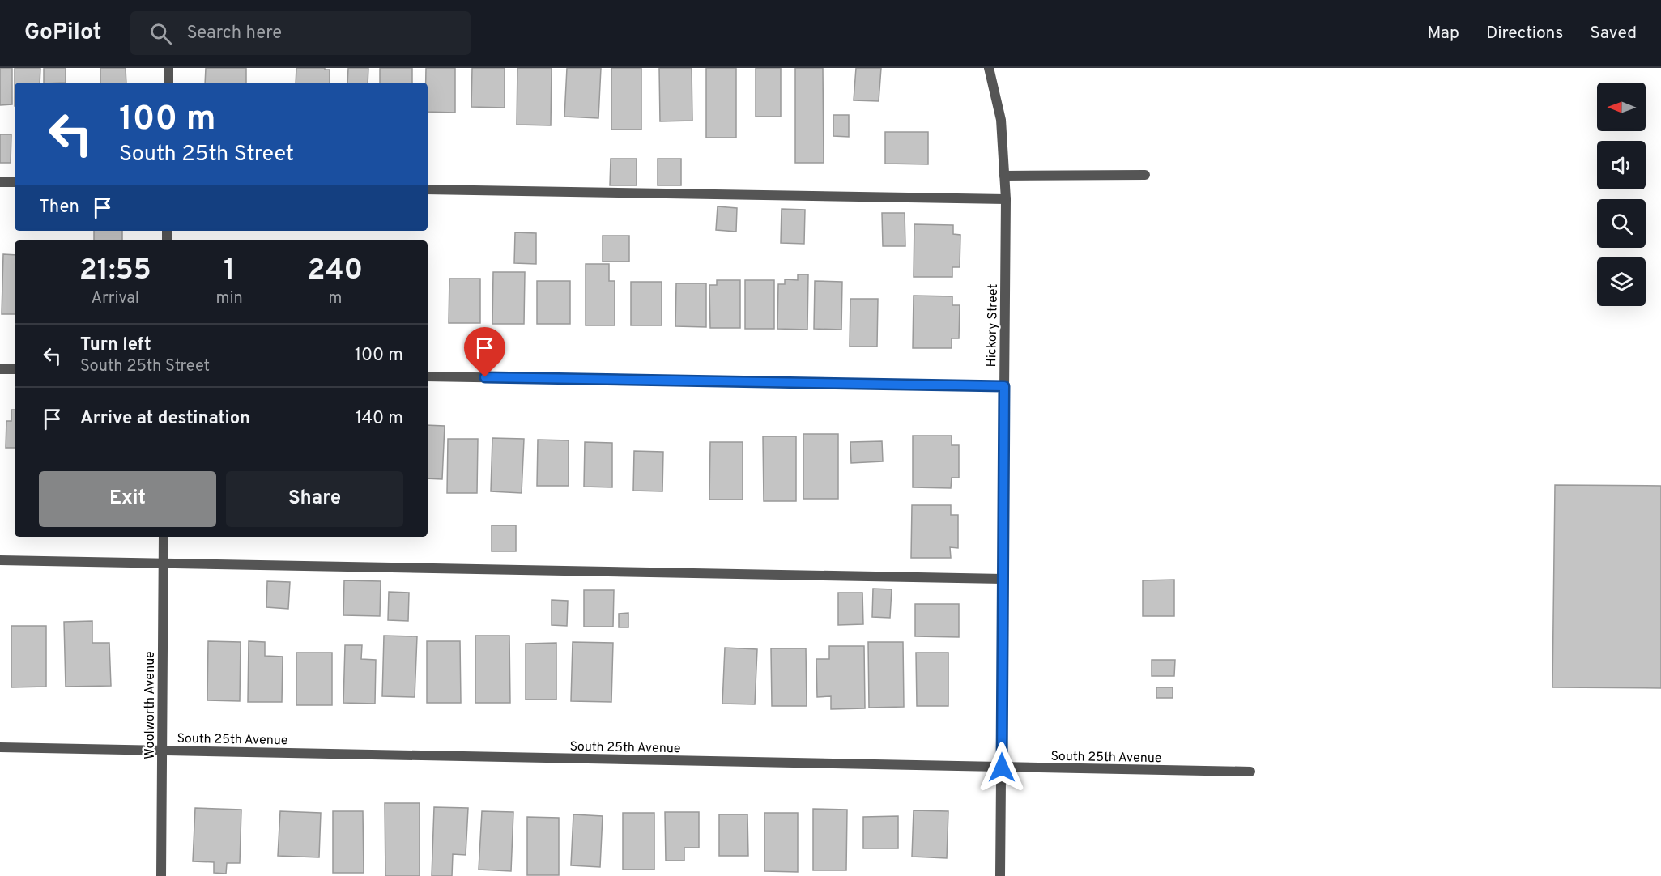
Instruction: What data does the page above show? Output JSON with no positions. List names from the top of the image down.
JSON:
{
  "streets": {
    "street": ["Hickory Street", "Woolworth Avenue", "South 25th Avenue"]
  },
  "crossings": [
    ["Hickory Street", "South 25th Avenue"],
    ["Woolworth Avenue", "South 25th Avenue"]
  ],
  "north": "left",
  "page": {
    "header": "GoPilot",
    "search": "Search here",
    "nav": ["Map", "Directions", "Saved"],
    "turn": ["100 m", "South 25th Street"],
    "then": "Then",
    "eta": [
      "21:55",
      "Arrival",
      "1",
      "min",
      "240",
      "m"
    ],
    "list": [
      {
        "name": "Turn left",
        "note": "South 25th Street",
        "value": "100 m"
      },
      {
        "name": "Arrive at destination",
        "value": "140 m"
      }
    ],
    "buttons": ["Exit", "Share"]
  }
}
